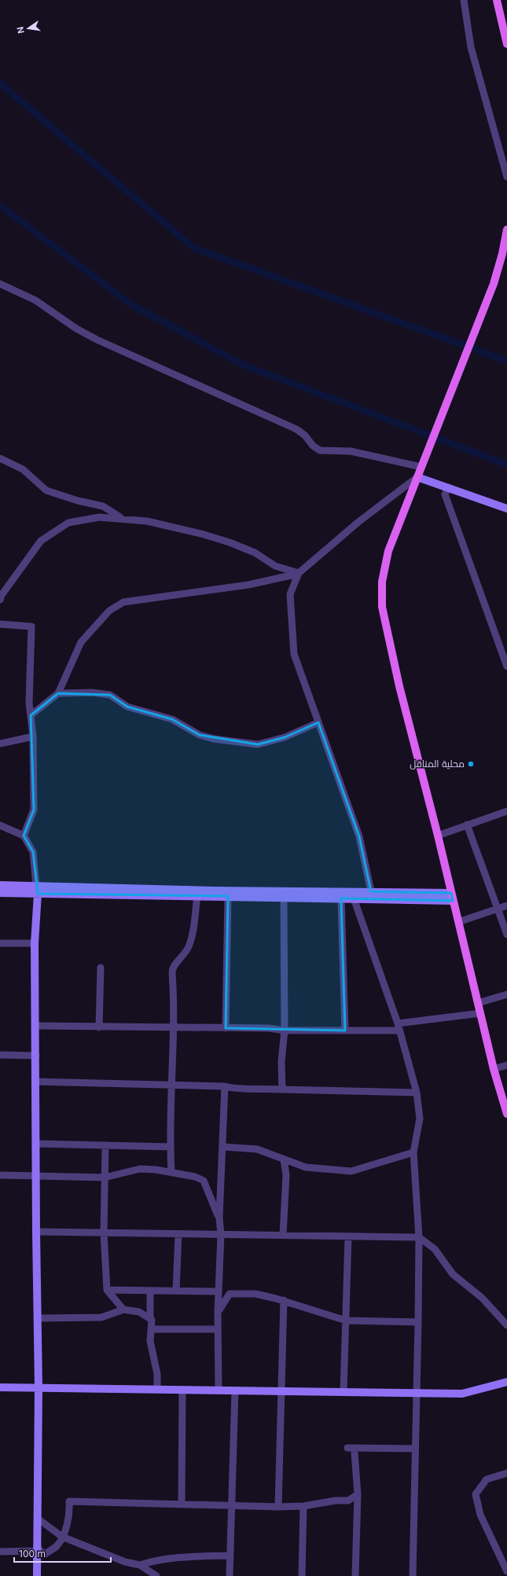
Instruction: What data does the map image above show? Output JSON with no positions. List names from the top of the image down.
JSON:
{
  "places": ["محلية المناقل"],
  "scale_bar": "100 m",
  "north": "left"
}
